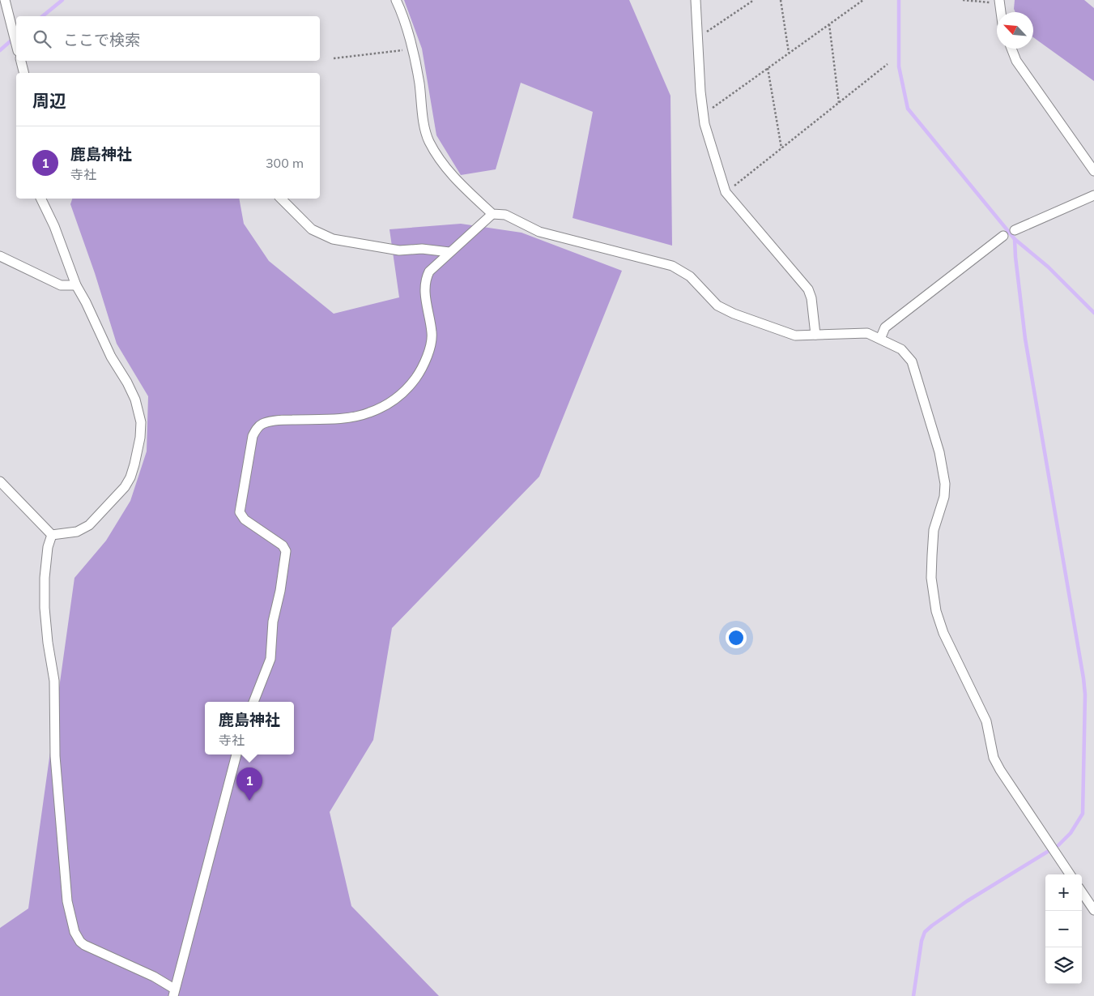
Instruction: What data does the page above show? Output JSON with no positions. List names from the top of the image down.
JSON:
{
  "north": "top left",
  "page": {
    "search": "ここで検索",
    "heading": "周辺",
    "list": [
      {
        "mark": "1",
        "name": "鹿島神社",
        "note": "寺社",
        "value": "300 m"
      }
    ],
    "popup": ["鹿島神社", "寺社"],
    "pins": "1",
    "map_buttons": ["+", "−"]
  }
}
